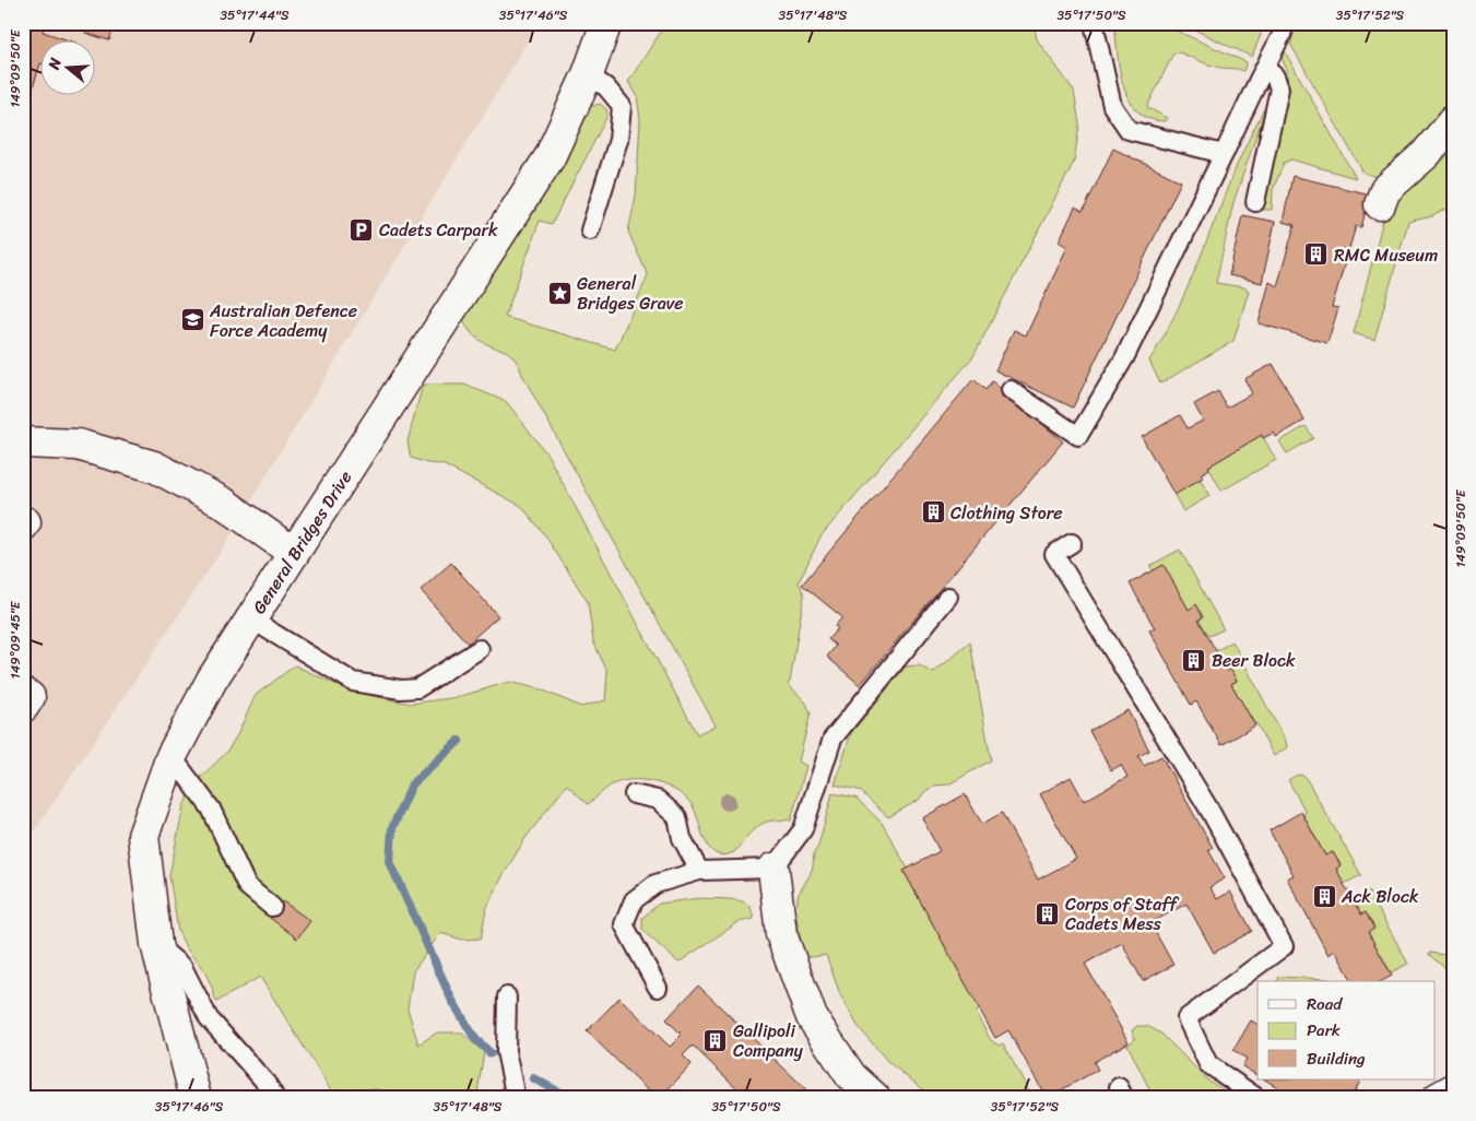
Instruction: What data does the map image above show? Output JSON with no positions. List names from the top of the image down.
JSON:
{
  "streets": {
    "street": ["General Bridges Drive"]
  },
  "places": {
    "parking": ["Cadets Carpark"],
    "building": [
      "RMC Museum",
      "Clothing Store",
      "Beer Block",
      "Ack Block",
      "Corps of Staff Cadets Mess",
      "Gallipoli Company"
    ],
    "place": ["General Bridges Grave"],
    "school or university": ["Australian Defence Force Academy"]
  },
  "legend": ["Road", "Park", "Building"],
  "north": "left",
  "coordinates": [
    "35°17'44\"S",
    "35°17'46\"S",
    "35°17'48\"S",
    "35°17'50\"S",
    "35°17'52\"S",
    "149°09'50\"E",
    "149°09'45\"E"
  ]
}
